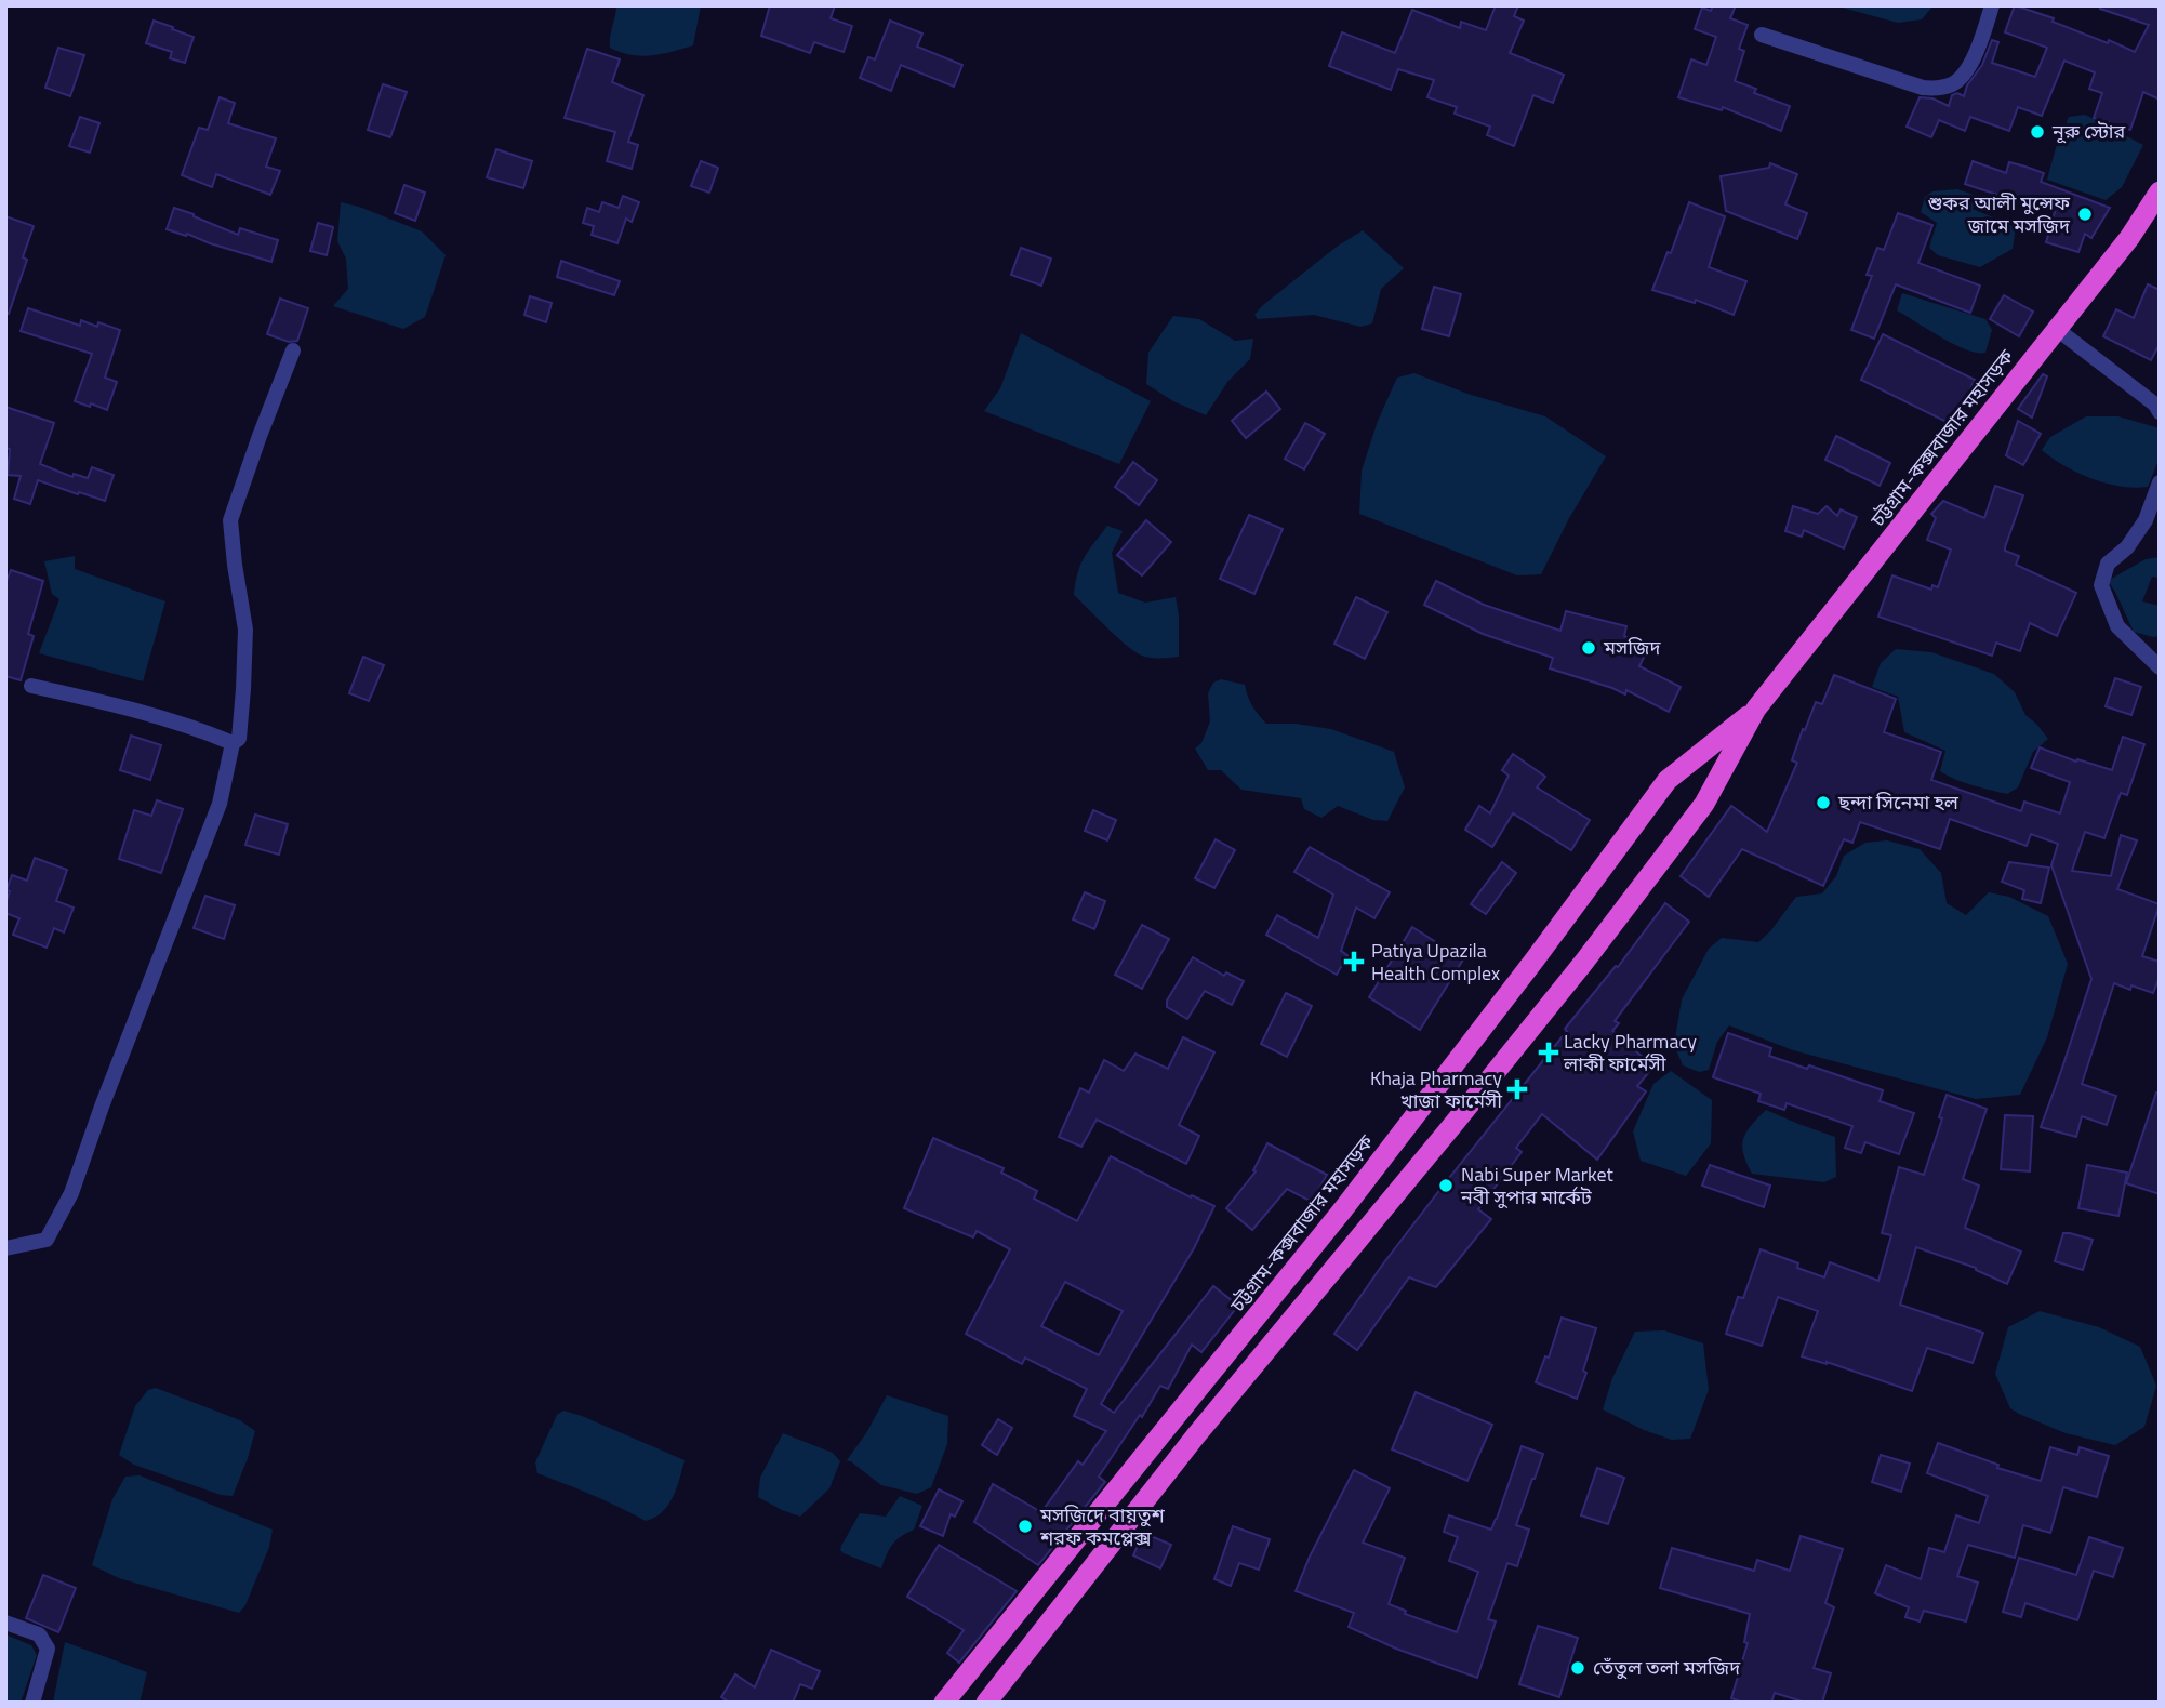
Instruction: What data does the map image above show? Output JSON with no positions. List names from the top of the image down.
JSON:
{
  "streets": {
    "highway": ["চট্টগ্রাম-কক্সবাজার মহাসড়ক"]
  },
  "places": {
    "other": [
      "নূরু স্টোর",
      "শুকর আলী মুন্সেফ জামে মসজিদ",
      "মসজিদ",
      "ছন্দা সিনেমা হল",
      "Nabi Super Market নবী সুপার মার্কেট",
      "মসজিদে বায়তুশ শরফ কমপ্লেক্স",
      "তেঁতুল তলা মসজিদ"
    ],
    "health": ["Patiya Upazila Health Complex", "Lacky Pharmacy লাকী ফার্মেসী", "Khaja Pharmacy খাজা ফার্মেসী"]
  }
}
